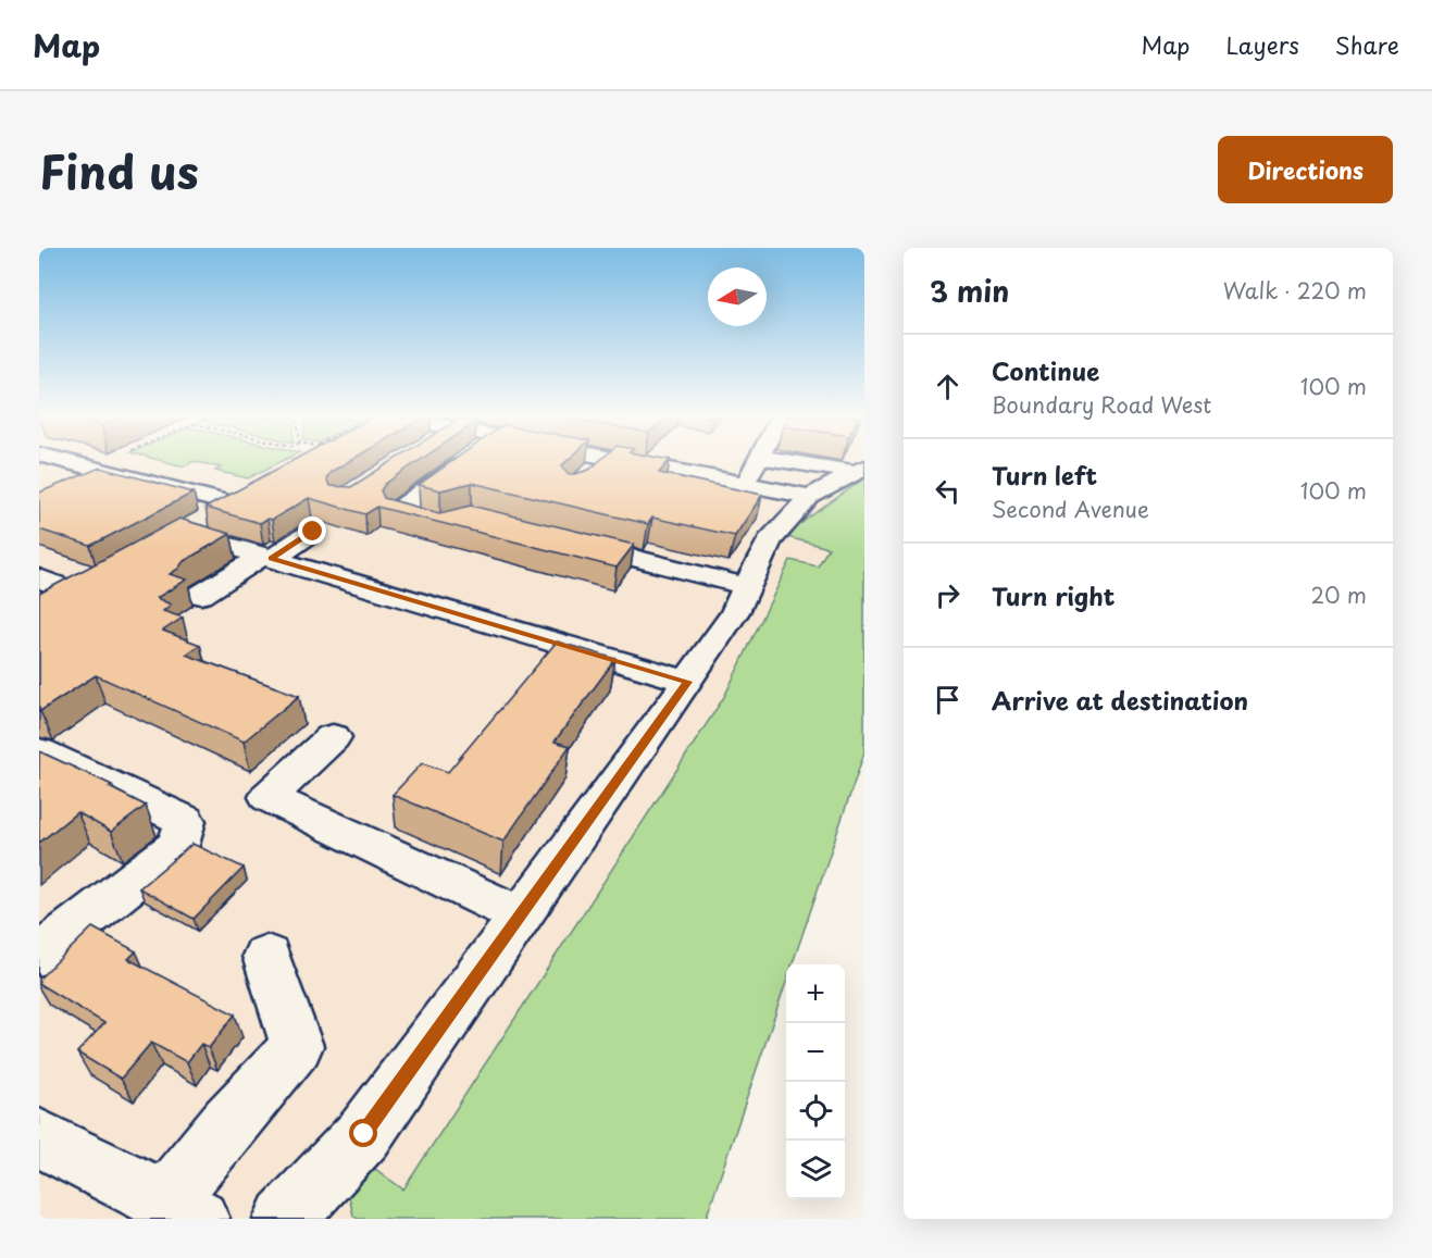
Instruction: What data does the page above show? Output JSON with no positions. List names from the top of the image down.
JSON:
{
  "north": "left",
  "page": {
    "header": "Map",
    "nav": ["Map", "Layers", "Share"],
    "title": "Find us",
    "buttons": "Directions",
    "heading": ["3 min", "Walk · 220 m"],
    "list": [
      ["Continue", "Boundary Road West", "100 m"],
      ["Turn left", "Second Avenue", "100 m"],
      ["Turn right", "20 m"],
      "Arrive at destination"
    ],
    "map_buttons": ["+", "−"]
  }
}
